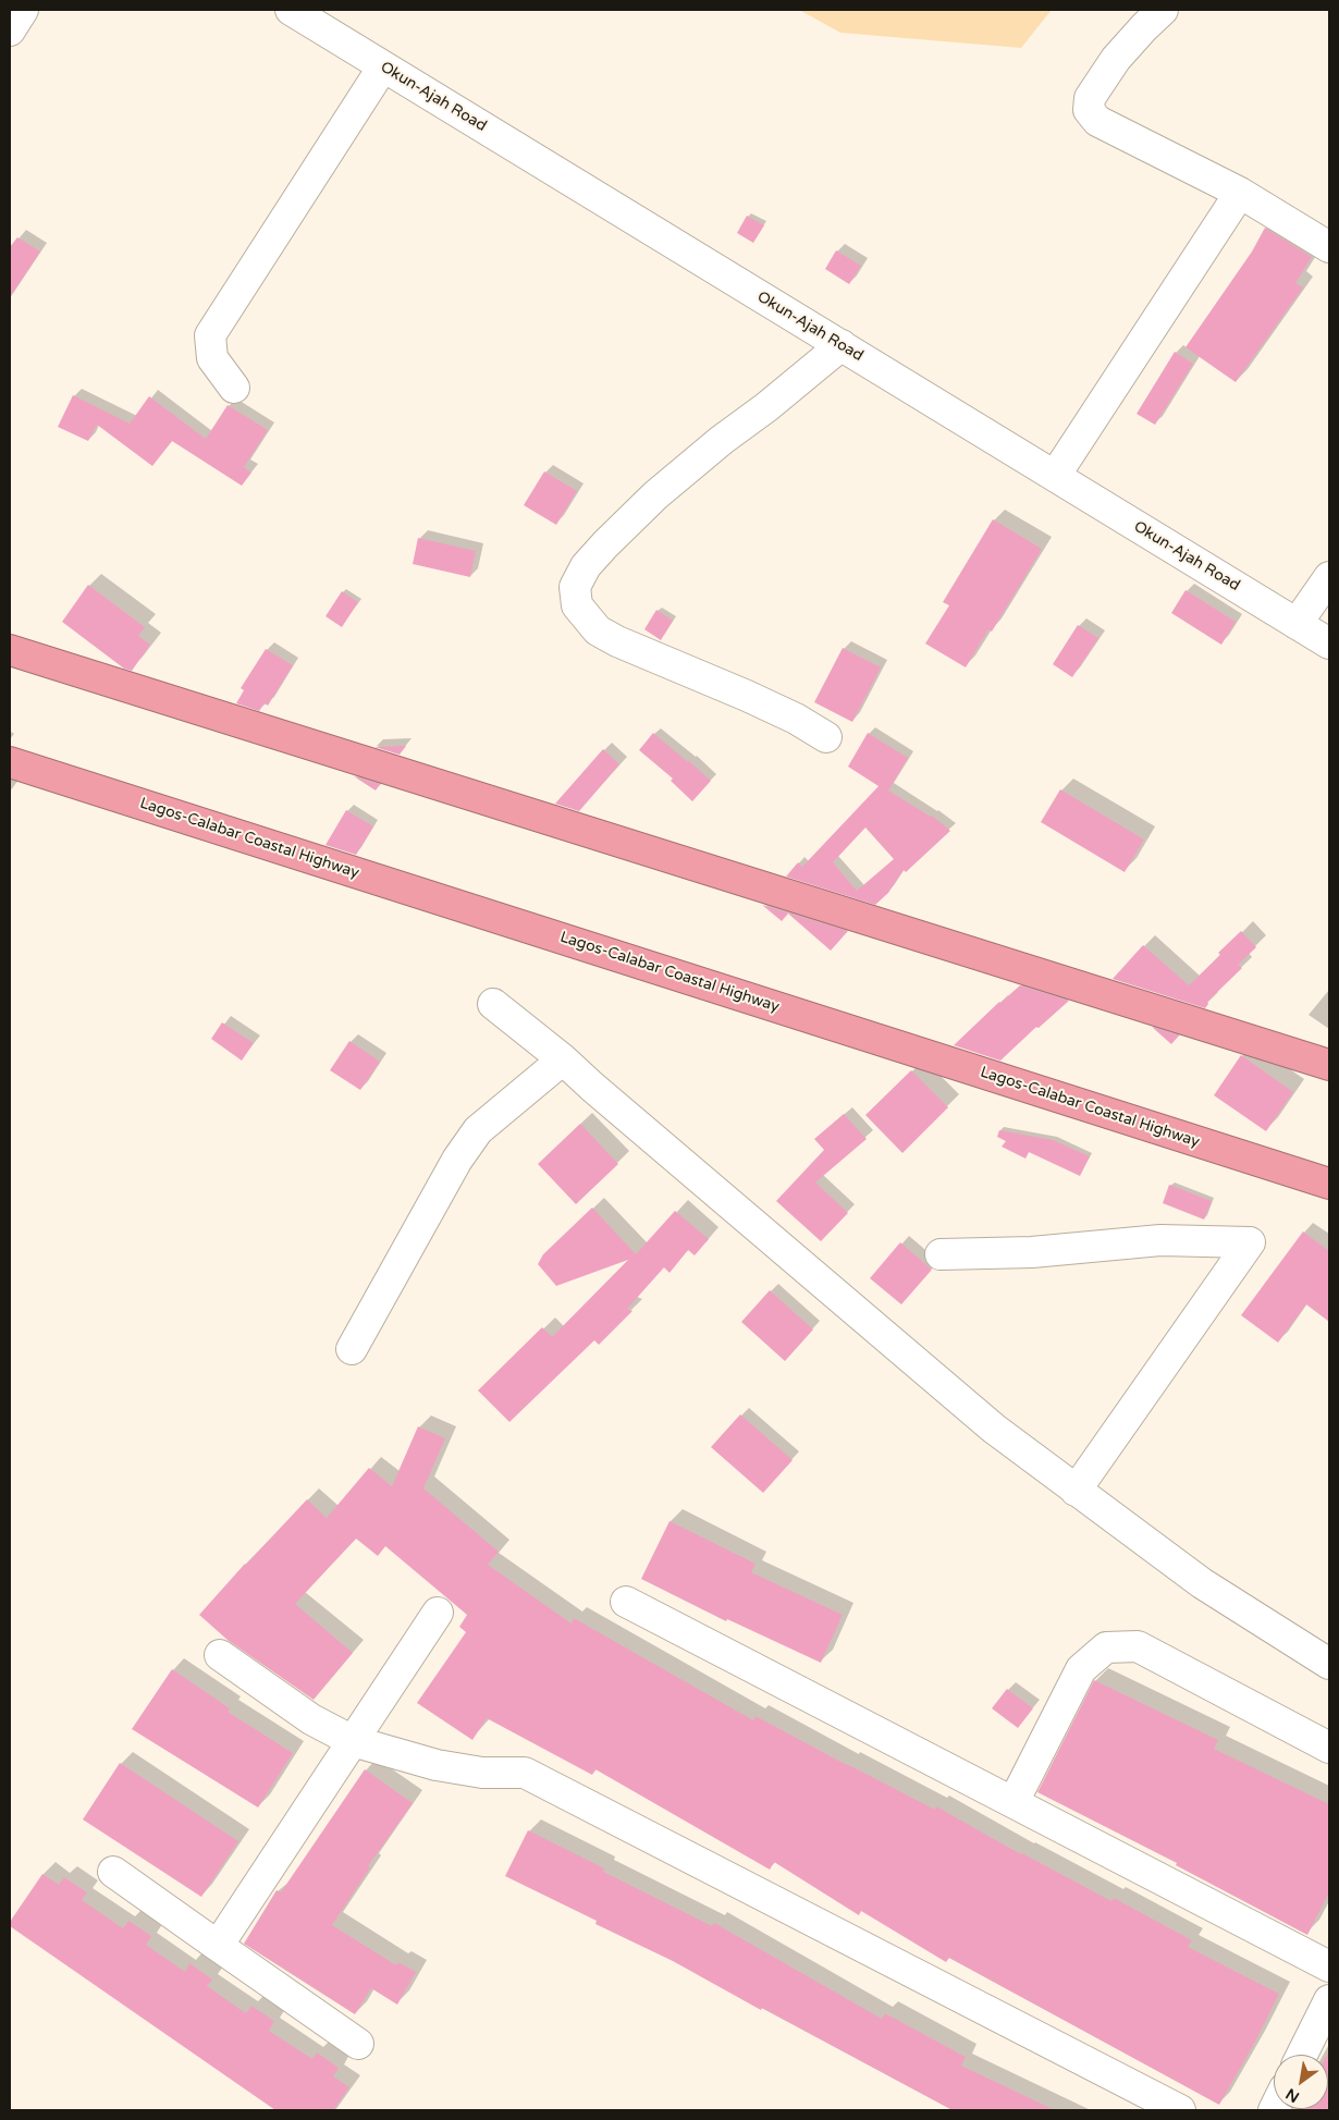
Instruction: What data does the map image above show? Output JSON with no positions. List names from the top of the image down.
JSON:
{
  "streets": {
    "highway": ["Lagos-Calabar Coastal Highway"],
    "street": ["Okun-Ajah Road"]
  },
  "north": "bottom left"
}
